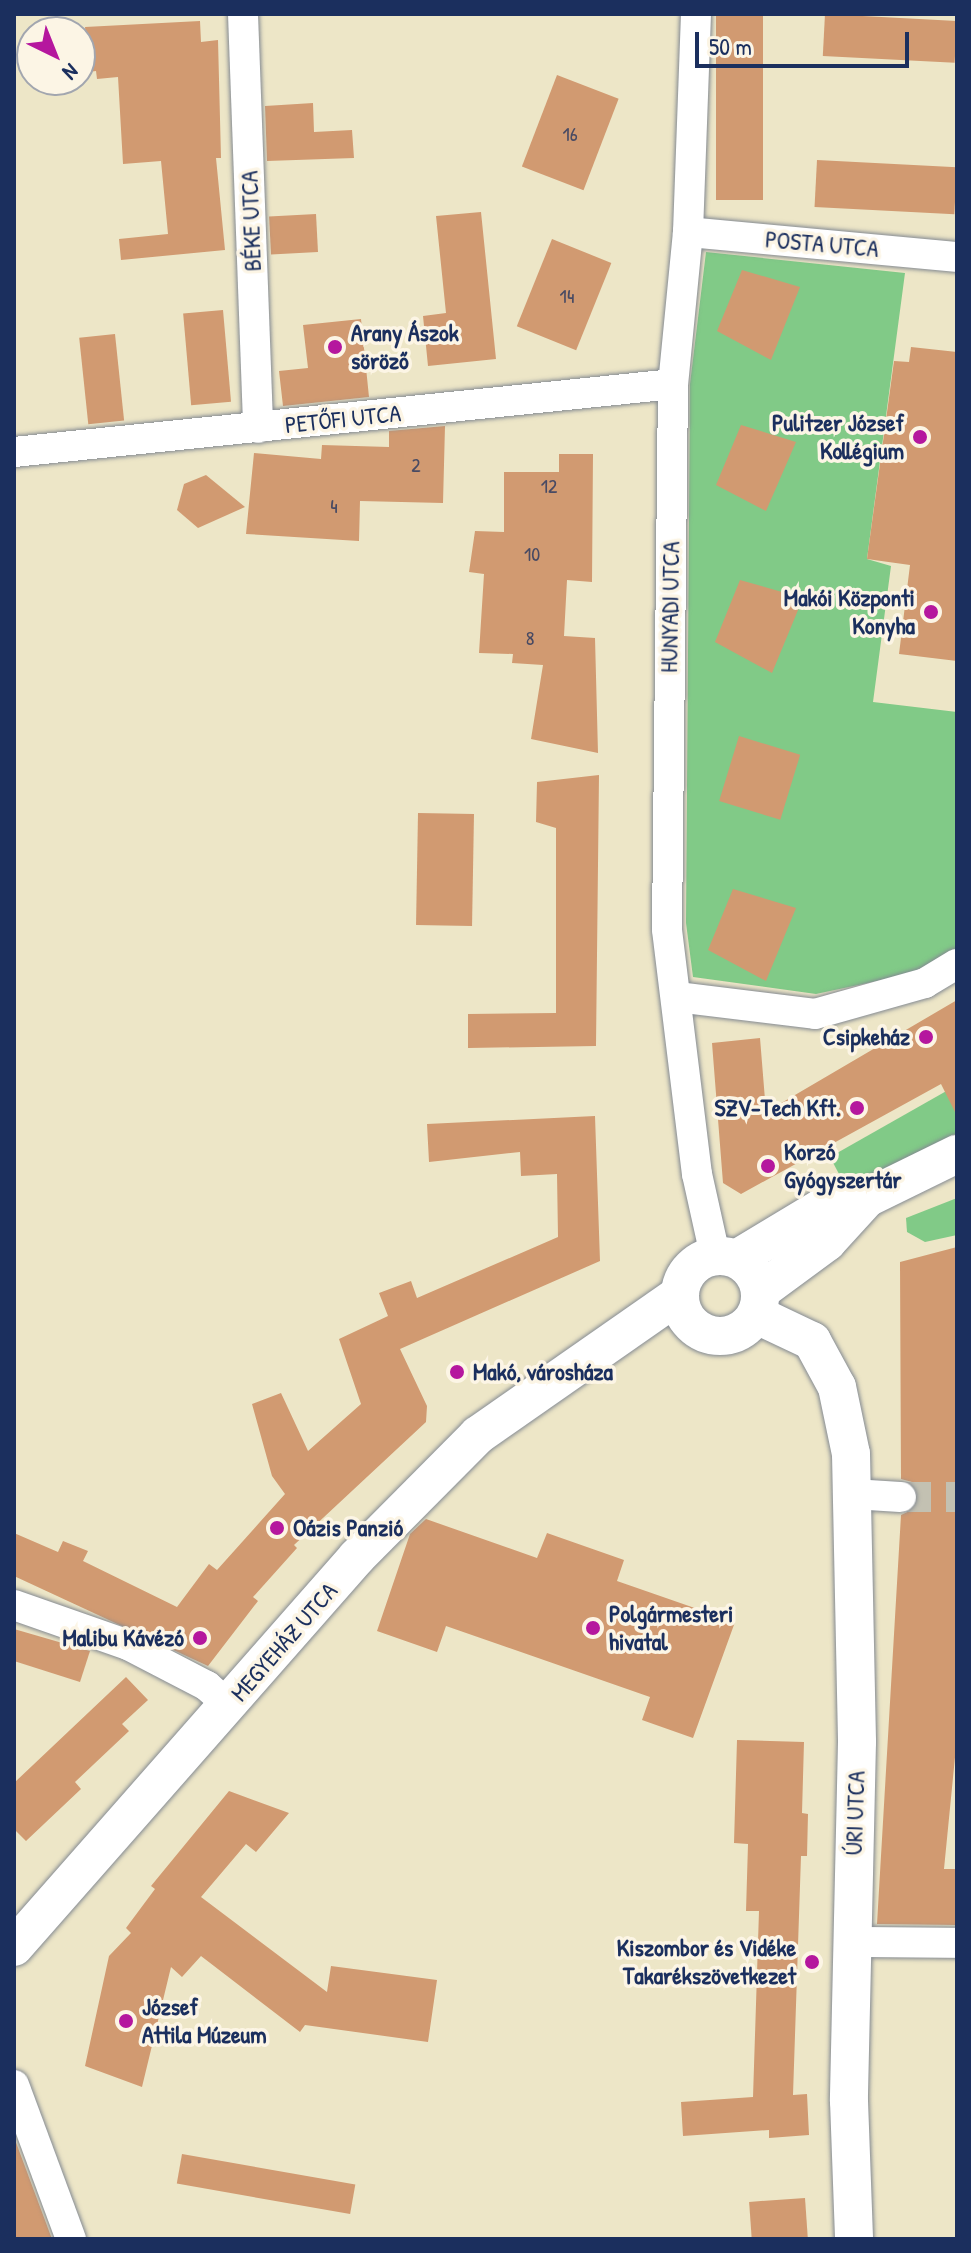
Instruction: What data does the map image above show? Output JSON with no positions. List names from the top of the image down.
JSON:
{
  "streets": {
    "main road": ["MEGYEHÁZ UTCA", "ÚRI UTCA"],
    "street": [
      "BÉKE UTCA",
      "POSTA UTCA",
      "PETŐFI UTCA",
      "HUNYADI UTCA"
    ]
  },
  "crossings": [
    ["BÉKE UTCA", "PETŐFI UTCA"],
    ["POSTA UTCA", "HUNYADI UTCA"],
    ["PETŐFI UTCA", "HUNYADI UTCA"],
    ["HUNYADI UTCA", "MEGYEHÁZ UTCA"],
    ["MEGYEHÁZ UTCA", "ÚRI UTCA"]
  ],
  "places": [
    "Arany Ászok söröző",
    "Pulitzer József Kollégium",
    "Makói Központi Konyha",
    "Csipkeház",
    "SZV-Tech Kft.",
    "Korzó Gyógyszertár",
    "Makó, városháza",
    "Oázis Panzió",
    "Polgármesteri hivatal",
    "Malibu Kávézó",
    "Kiszombor és Vidéke Takarékszövetkezet",
    "József Attila Múzeum"
  ],
  "house_numbers": [
    "16",
    "14",
    "2",
    "12",
    "4",
    "10",
    "8"
  ],
  "scale_bar": "50 m",
  "north": "bottom right"
}
